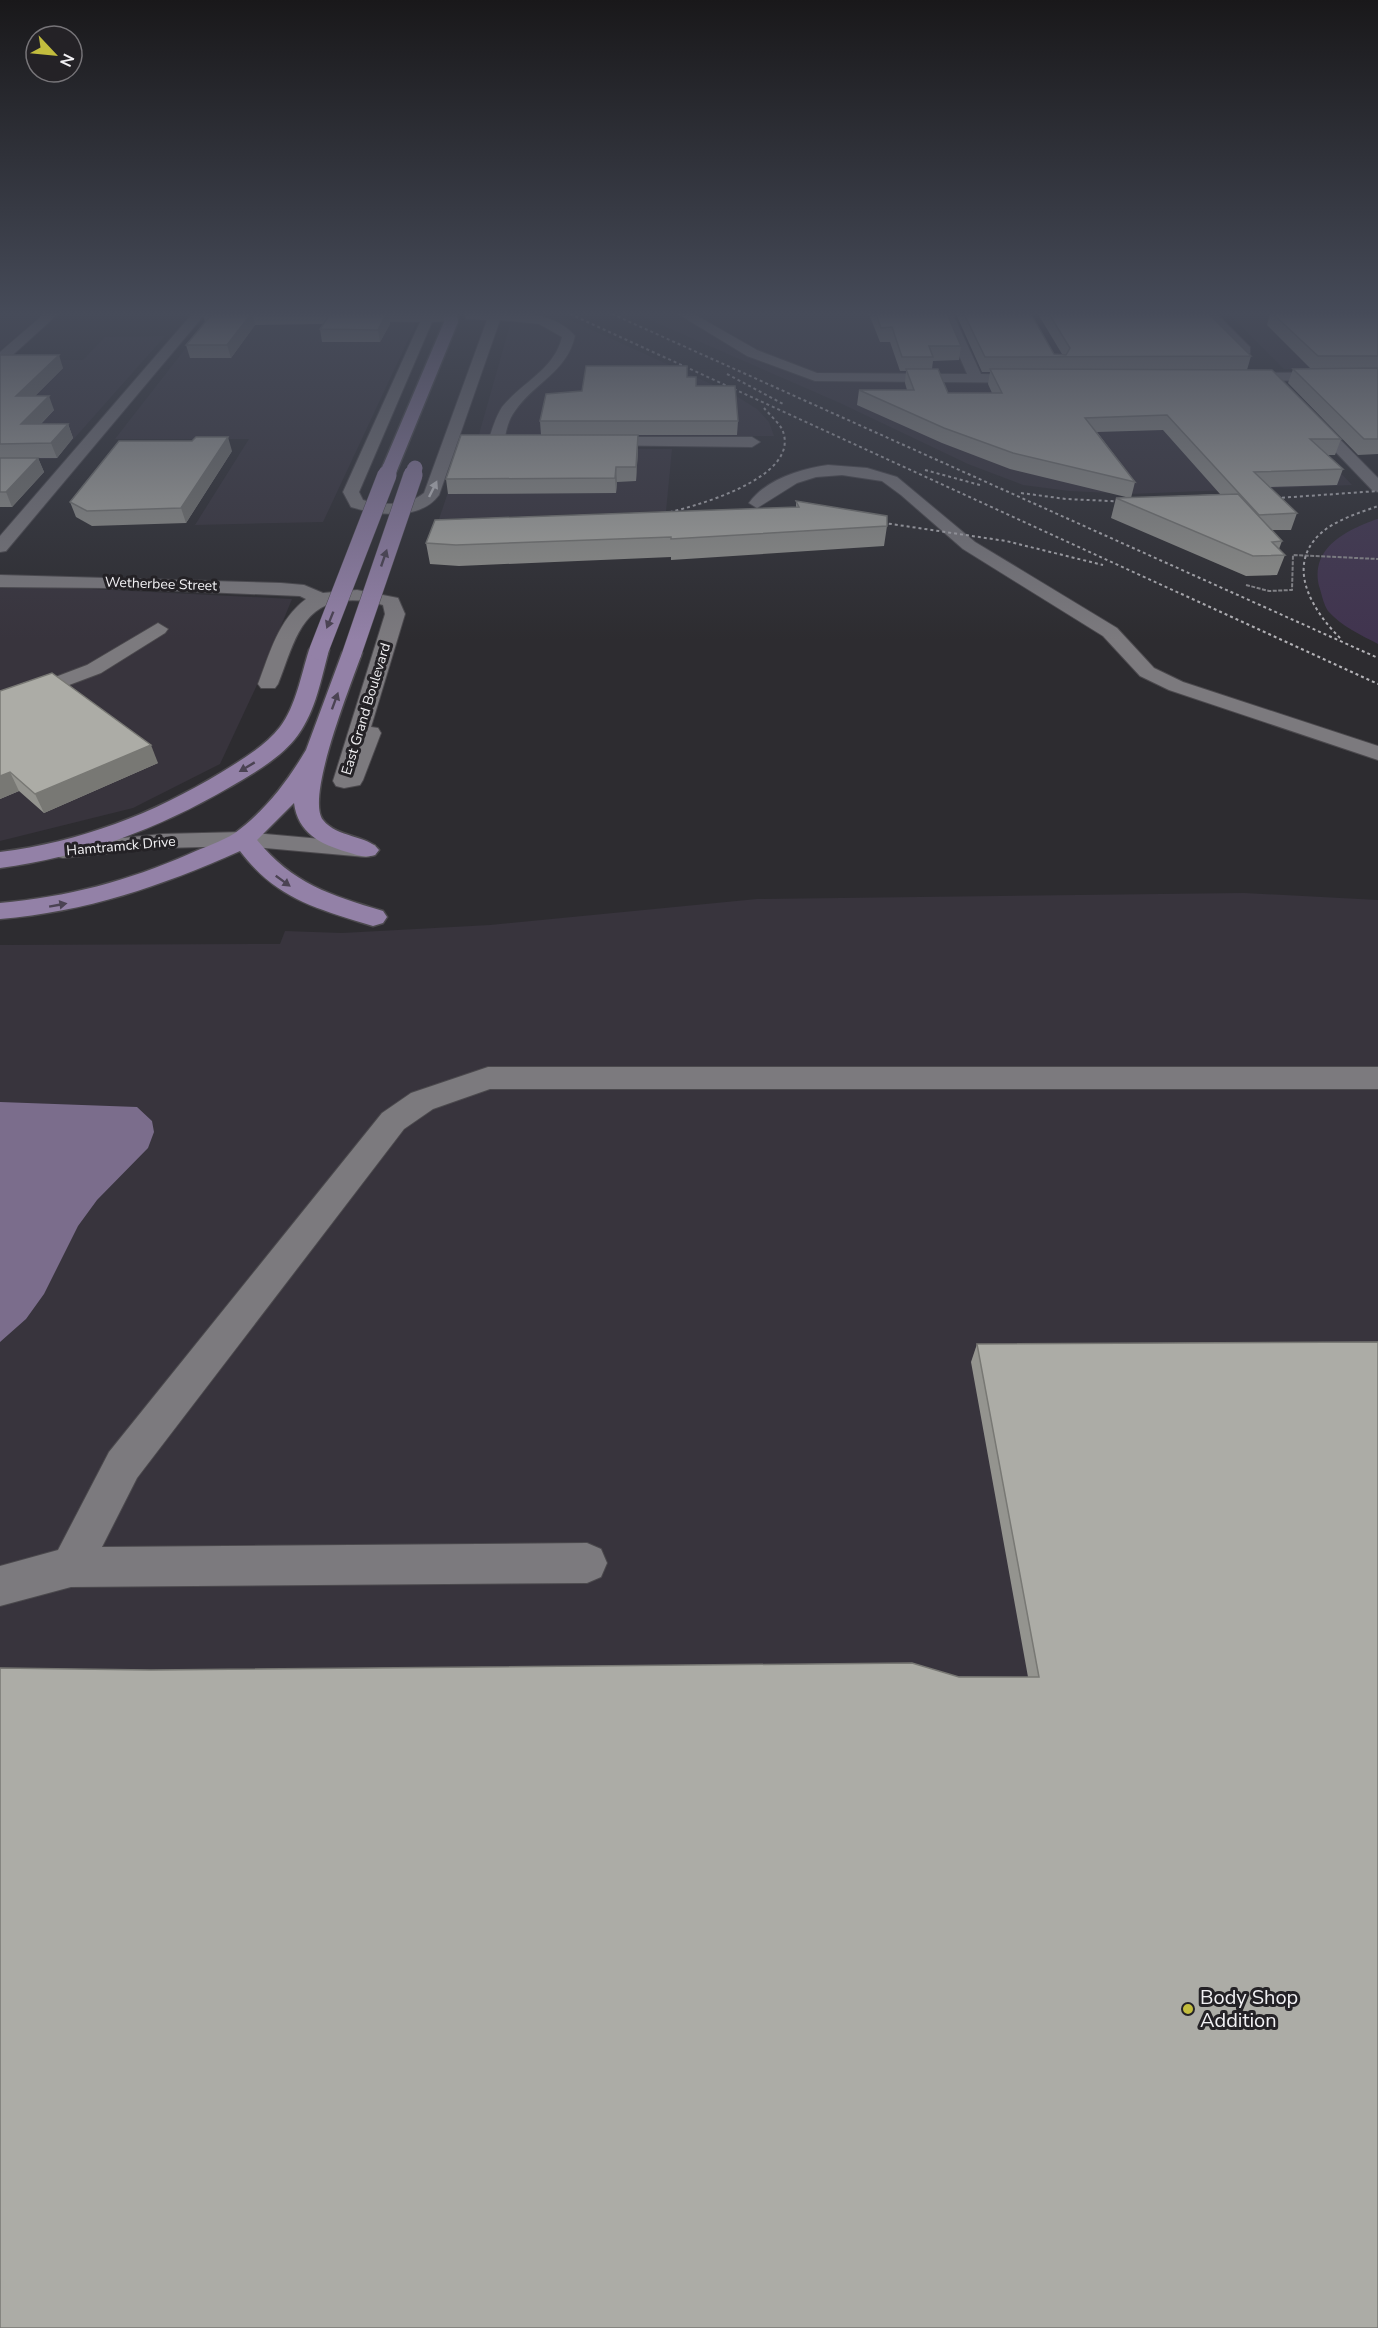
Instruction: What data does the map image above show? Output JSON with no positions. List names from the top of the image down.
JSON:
{
  "streets": {
    "main road": ["East Grand Boulevard", "Hamtramck Drive"],
    "street": ["Wetherbee Street"]
  },
  "crossings": [
    ["Wetherbee Street", "East Grand Boulevard"]
  ],
  "places": ["Body Shop Addition"],
  "north": "bottom right"
}
